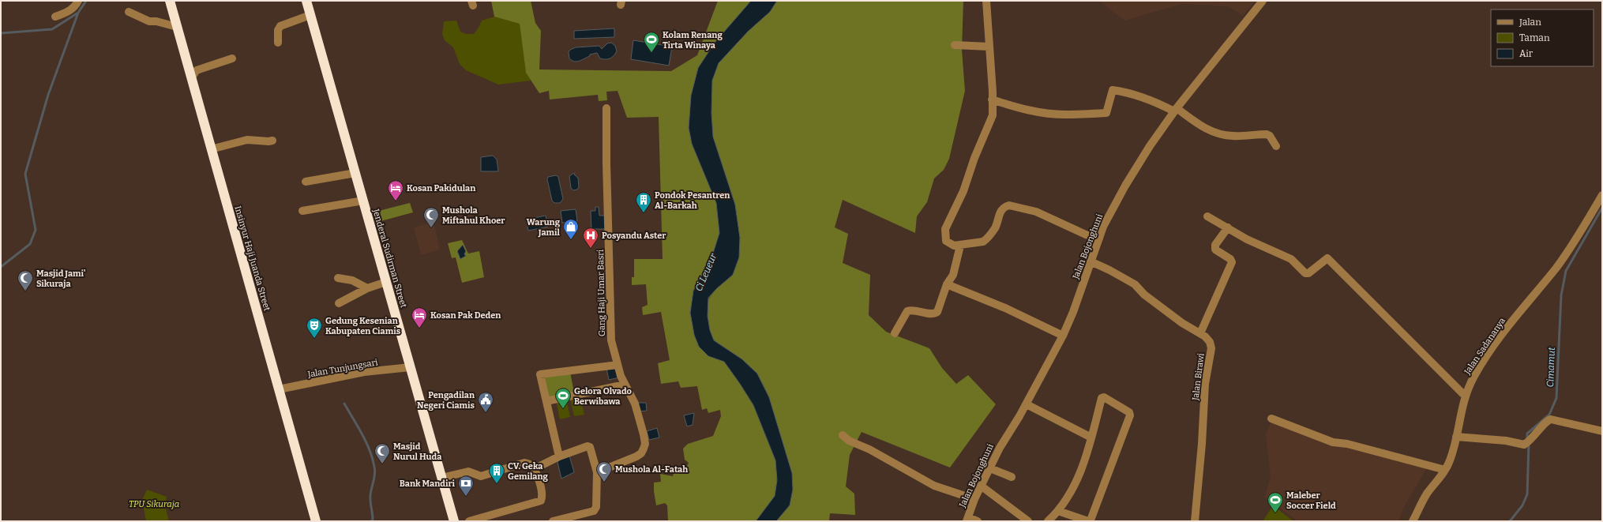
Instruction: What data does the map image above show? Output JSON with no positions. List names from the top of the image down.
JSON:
{
  "streets": {
    "highway": ["Insinyur Haji Juanda Street", "Jenderal Sudirman Street"],
    "street": [
      "Jalan Bojonghuni",
      "Gang Haji Umar Basri",
      "Jalan Sadananya",
      "Jalan Tunjungsari",
      "Jalan Birawi"
    ]
  },
  "crossings": [
    ["Jalan Bojonghuni", "Jalan Birawi"],
    ["Insinyur Haji Juanda Street", "Jalan Tunjungsari"],
    ["Jenderal Sudirman Street", "Jalan Tunjungsari"]
  ],
  "water": ["Ci Leueur", "Cimamut"],
  "parks": ["TPU Sikuraja"],
  "places": {
    "sports": ["Kolam Renang Tirta Winaya", "Gelora Olvado Berwibawa", "Maleber Soccer Field"],
    "hotel": ["Kosan Pakidulan", "Kosan Pak Deden"],
    "building": ["Pondok Pesantren Al-Barkah", "CV. Geka Gemilang"],
    "mosque": [
      "Mushola Miftahul Khoer",
      "Masjid Jami' Sikuraja",
      "Masjid Nurul Huda",
      "Mushola Al-Fatah"
    ],
    "shop": ["Warung Jamil"],
    "hospital": ["Posyandu Aster"],
    "theatre": ["Gedung Kesenian Kabupaten Ciamis"],
    "public building": ["Pengadilan Negeri Ciamis"],
    "bank": ["Bank Mandiri"]
  },
  "legend": ["Jalan", "Taman", "Air"]
}
